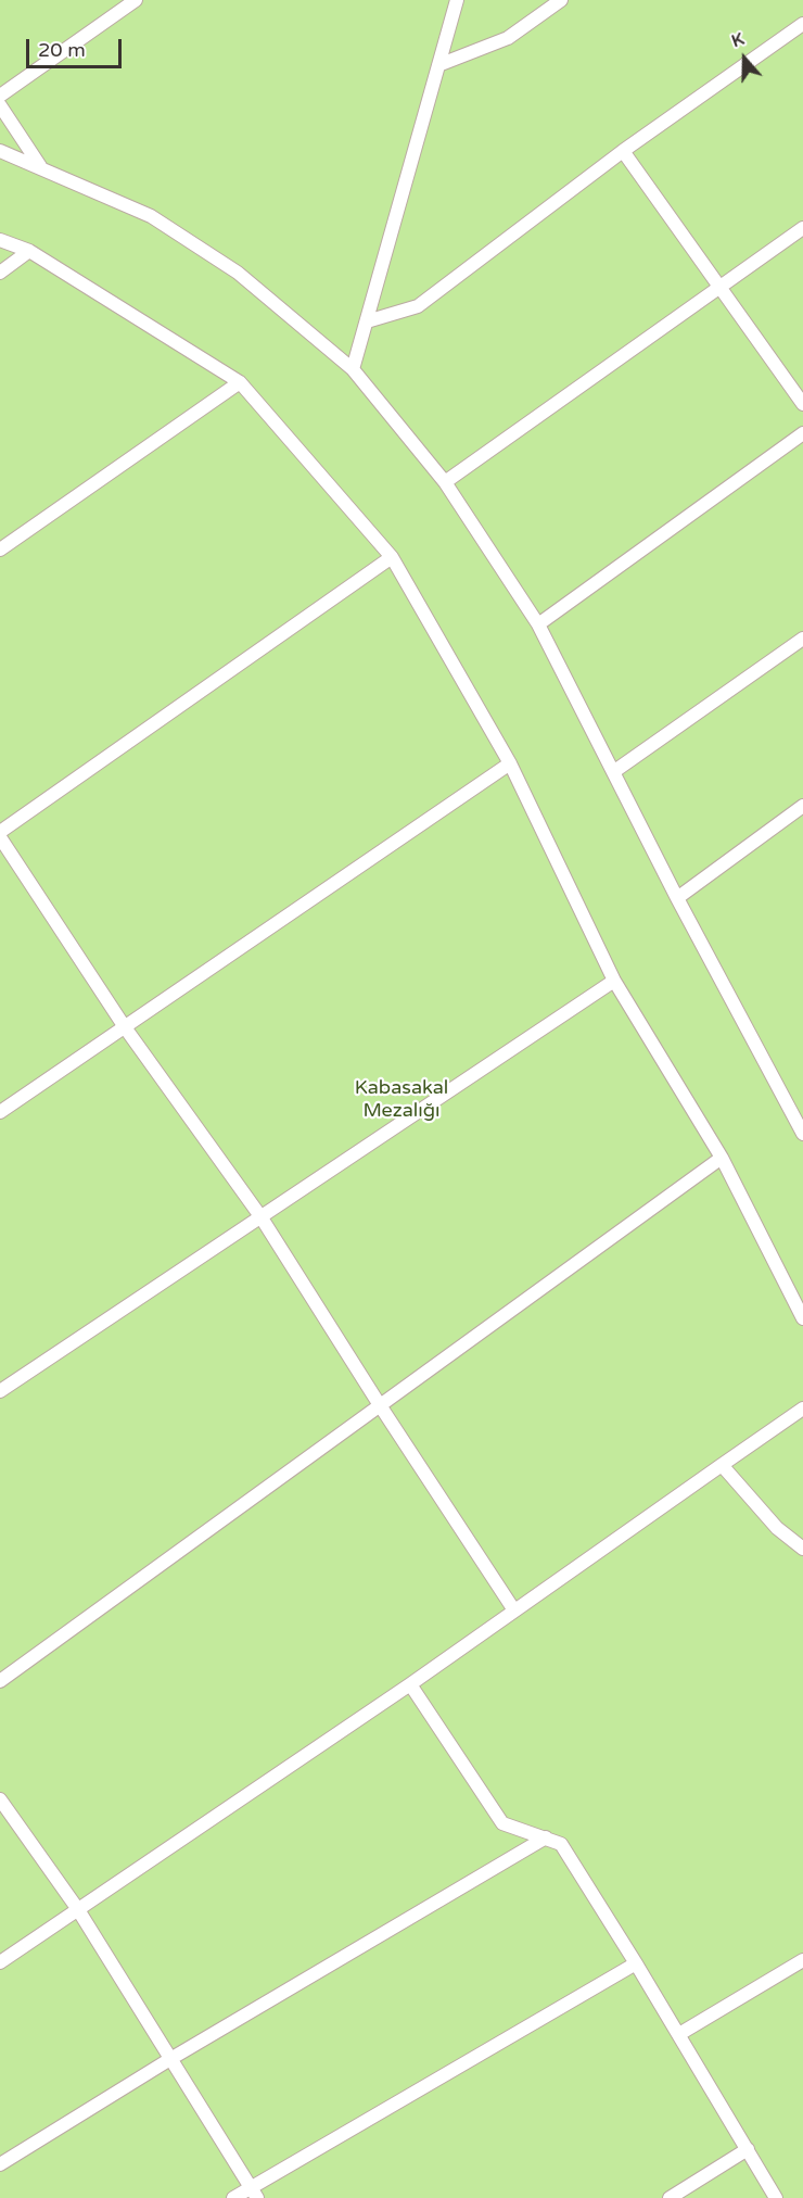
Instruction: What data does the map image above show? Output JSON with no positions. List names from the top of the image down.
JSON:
{
  "parks": ["Kabasakal Mezalığı"],
  "scale_bar": "20 m",
  "north": "top"
}
